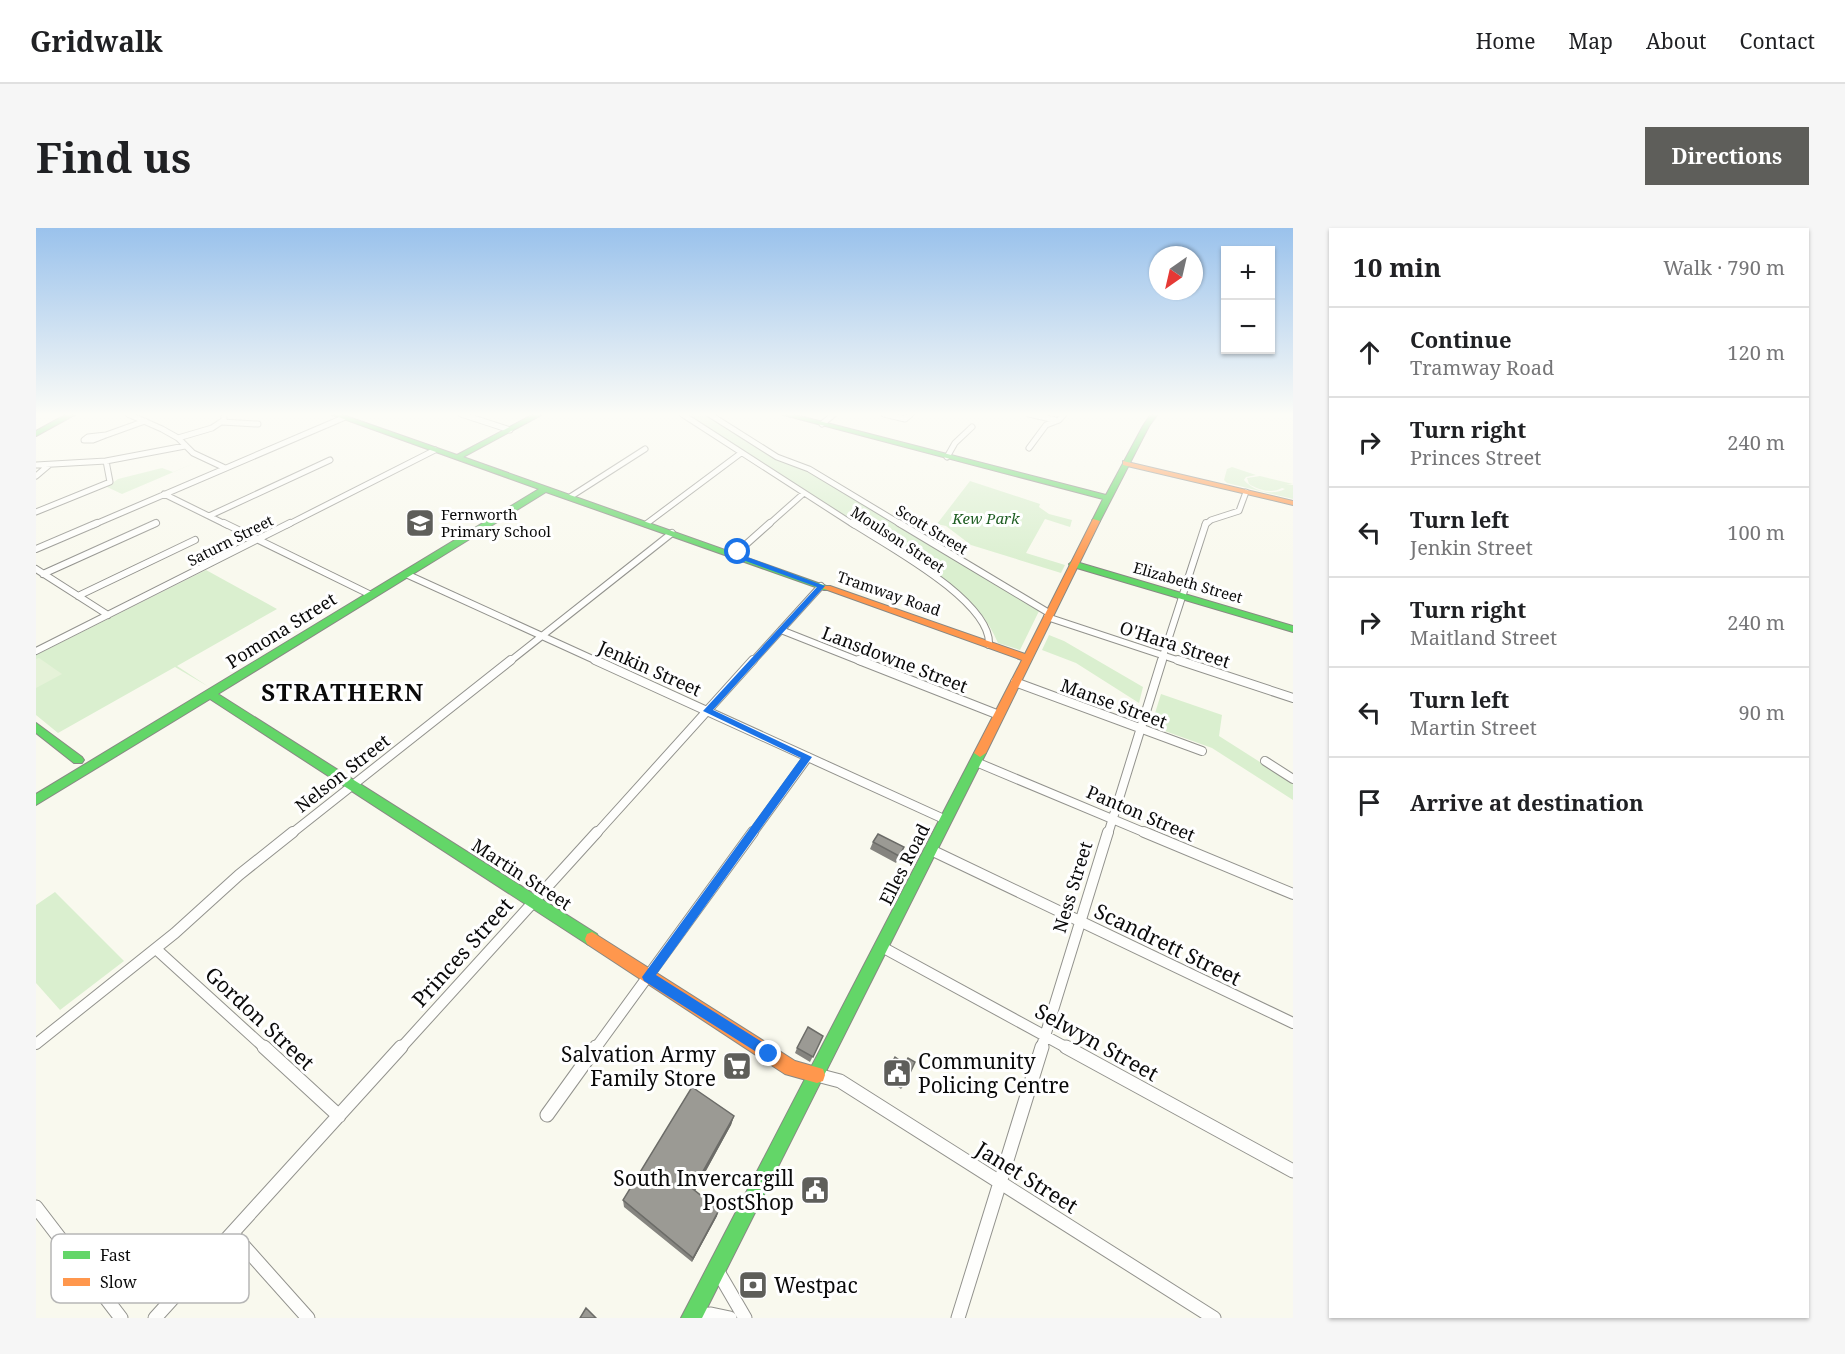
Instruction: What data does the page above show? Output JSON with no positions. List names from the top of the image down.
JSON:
{
  "streets": {
    "street": [
      "Scott Street",
      "Moulson Street",
      "Saturn Street",
      "Elizabeth Street",
      "Tramway Road",
      "Pomona Street",
      "O'Hara Street",
      "Lansdowne Street",
      "Jenkin Street",
      "Manse Street",
      "Nelson Street",
      "Panton Street",
      "Elles Road",
      "Martin Street",
      "Ness Street",
      "Scandrett Street",
      "Princes Street",
      "Gordon Street",
      "Selwyn Street",
      "Janet Street"
    ]
  },
  "crossings": [
    ["Scott Street", "O'Hara Street"],
    ["Scott Street", "Elles Road"],
    ["Moulson Street", "Tramway Road"],
    ["Elizabeth Street", "Elles Road"],
    ["Elizabeth Street", "Ness Street"],
    ["Tramway Road", "Pomona Street"],
    ["Tramway Road", "Nelson Street"],
    ["Tramway Road", "Elles Road"],
    ["Tramway Road", "Princes Street"],
    ["Pomona Street", "Jenkin Street"],
    ["Pomona Street", "Martin Street"],
    ["O'Hara Street", "Elles Road"],
    ["O'Hara Street", "Ness Street"],
    ["Lansdowne Street", "Elles Road"],
    ["Lansdowne Street", "Princes Street"],
    ["Jenkin Street", "Nelson Street"],
    ["Jenkin Street", "Elles Road"],
    ["Jenkin Street", "Princes Street"],
    ["Manse Street", "Elles Road"],
    ["Manse Street", "Ness Street"],
    ["Nelson Street", "Martin Street"],
    ["Nelson Street", "Gordon Street"],
    ["Panton Street", "Elles Road"],
    ["Panton Street", "Ness Street"],
    ["Elles Road", "Martin Street"],
    ["Elles Road", "Scandrett Street"],
    ["Elles Road", "Selwyn Street"],
    ["Elles Road", "Janet Street"],
    ["Martin Street", "Princes Street"],
    ["Martin Street", "Janet Street"],
    ["Ness Street", "Scandrett Street"],
    ["Ness Street", "Selwyn Street"],
    ["Ness Street", "Janet Street"],
    ["Princes Street", "Gordon Street"]
  ],
  "districts": ["STRATHERN"],
  "parks": ["Kew Park"],
  "places": {
    "school or university": ["Fernworth Primary School"],
    "supermarket": ["Salvation Army Family Store"],
    "public building": ["Community Policing Centre", "South Invercargill PostShop"],
    "bank": ["Westpac"]
  },
  "legend": ["Fast", "Slow"],
  "north": "bottom left",
  "page": {
    "header": "Gridwalk",
    "nav": [
      "Home",
      "Map",
      "About",
      "Contact"
    ],
    "buttons": "Directions",
    "title": "Find us",
    "heading": ["10 min", "Walk · 790 m"],
    "map_buttons": ["+", "−"],
    "list": [
      ["Continue", "Tramway Road", "120 m"],
      ["Turn right", "Princes Street", "240 m"],
      ["Turn left", "Jenkin Street", "100 m"],
      ["Turn right", "Maitland Street", "240 m"],
      ["Turn left", "Martin Street", "90 m"],
      "Arrive at destination"
    ]
  }
}
